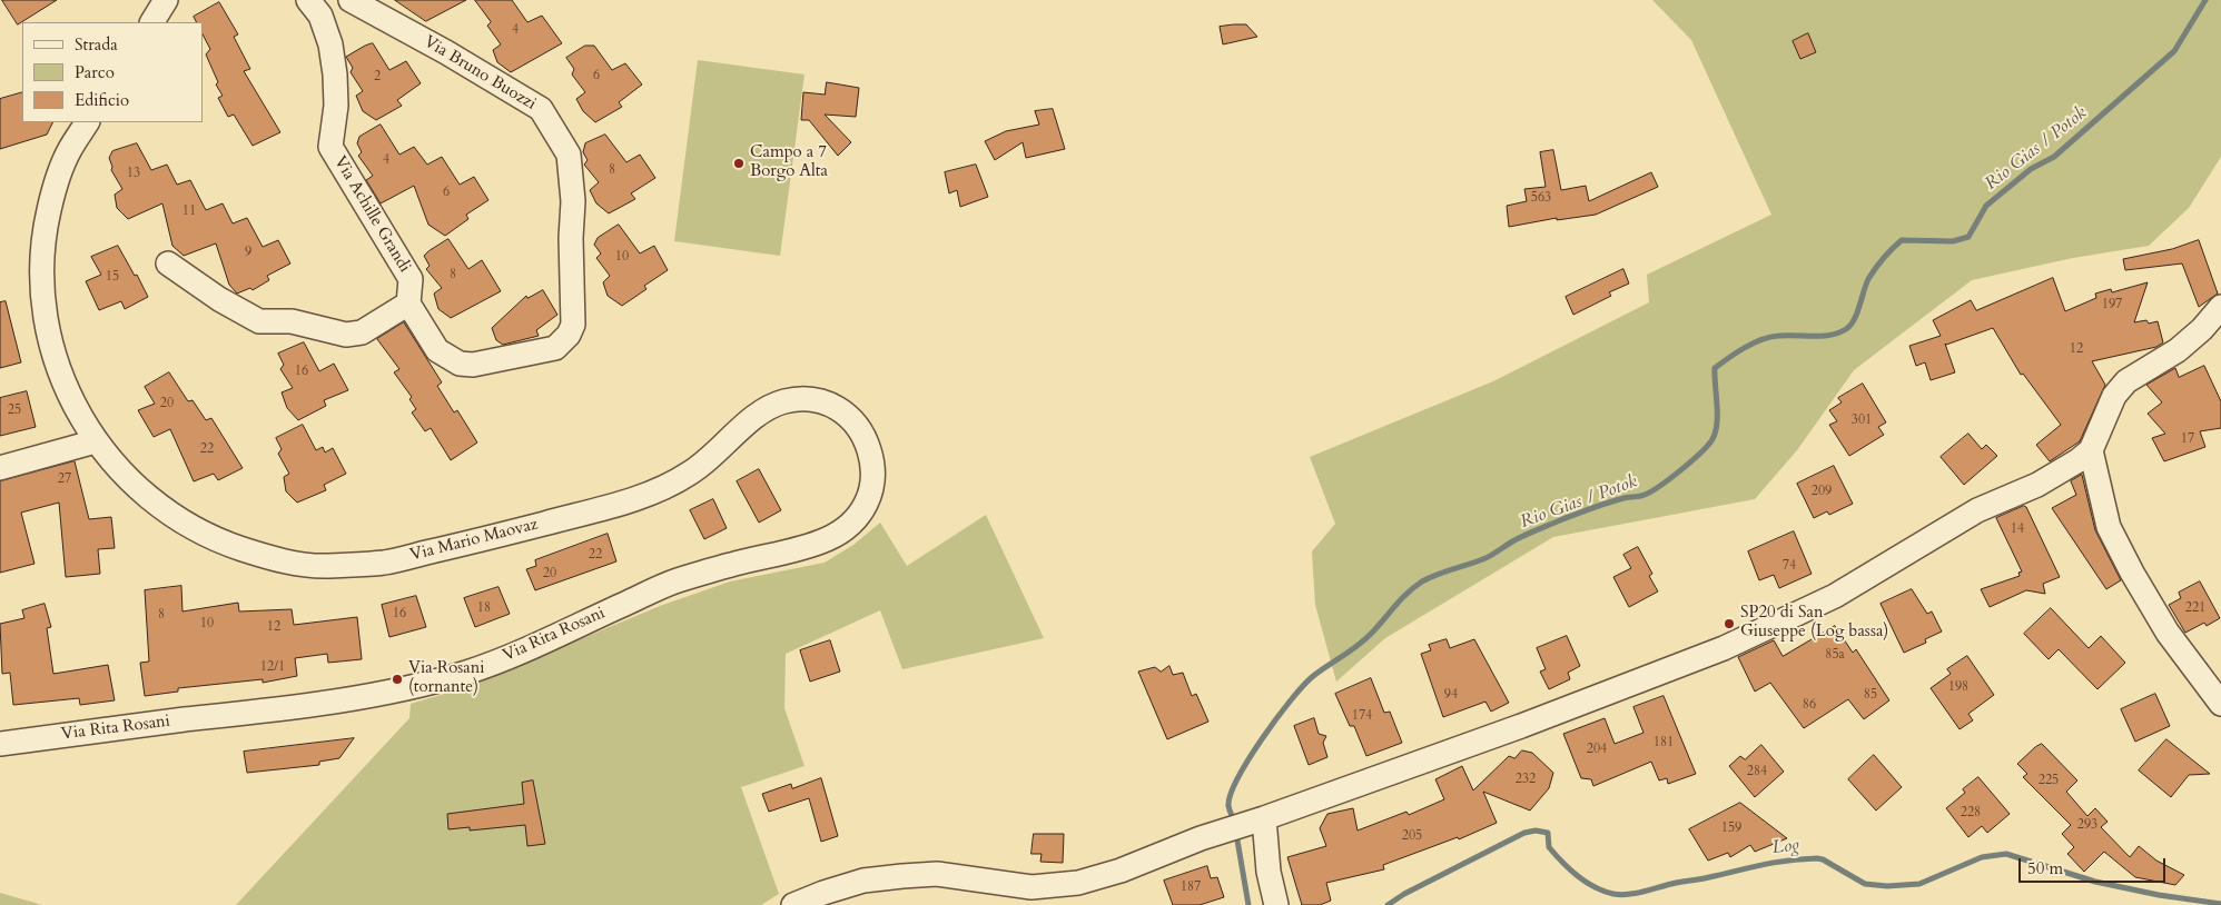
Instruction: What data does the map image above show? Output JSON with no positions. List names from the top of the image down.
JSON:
{
  "streets": {
    "street": [
      "Via Bruno Buozzi",
      "Via Achille Grandi",
      "Via Mario Maovaz",
      "Via Rita Rosani"
    ]
  },
  "crossings": [
    ["Via Bruno Buozzi", "Via Achille Grandi"],
    ["Via Mario Maovaz", "Via Rita Rosani"]
  ],
  "water": ["Rio Gias / Potok", "Log"],
  "places": ["Campo a 7 Borgo Alta", "SP20 di San Giuseppe (Log bassa)", "Via Rosani (tornante)"],
  "house_numbers": [
    "4",
    "6",
    "2",
    "4",
    "8",
    "13",
    "6",
    "563",
    "11",
    "9",
    "10",
    "8",
    "15",
    "197",
    "12",
    "16",
    "20",
    "25",
    "301",
    "17",
    "22",
    "27",
    "209",
    "14",
    "22",
    "74",
    "20",
    "18",
    "221",
    "16",
    "8",
    "10",
    "12",
    "85a",
    "12/1",
    "198",
    "94",
    "85",
    "86",
    "174",
    "181",
    "204",
    "284",
    "232",
    "225",
    "228",
    "293",
    "159",
    "205",
    "187"
  ],
  "legend": ["Strada", "Parco", "Edificio"],
  "scale_bar": "50 m"
}
